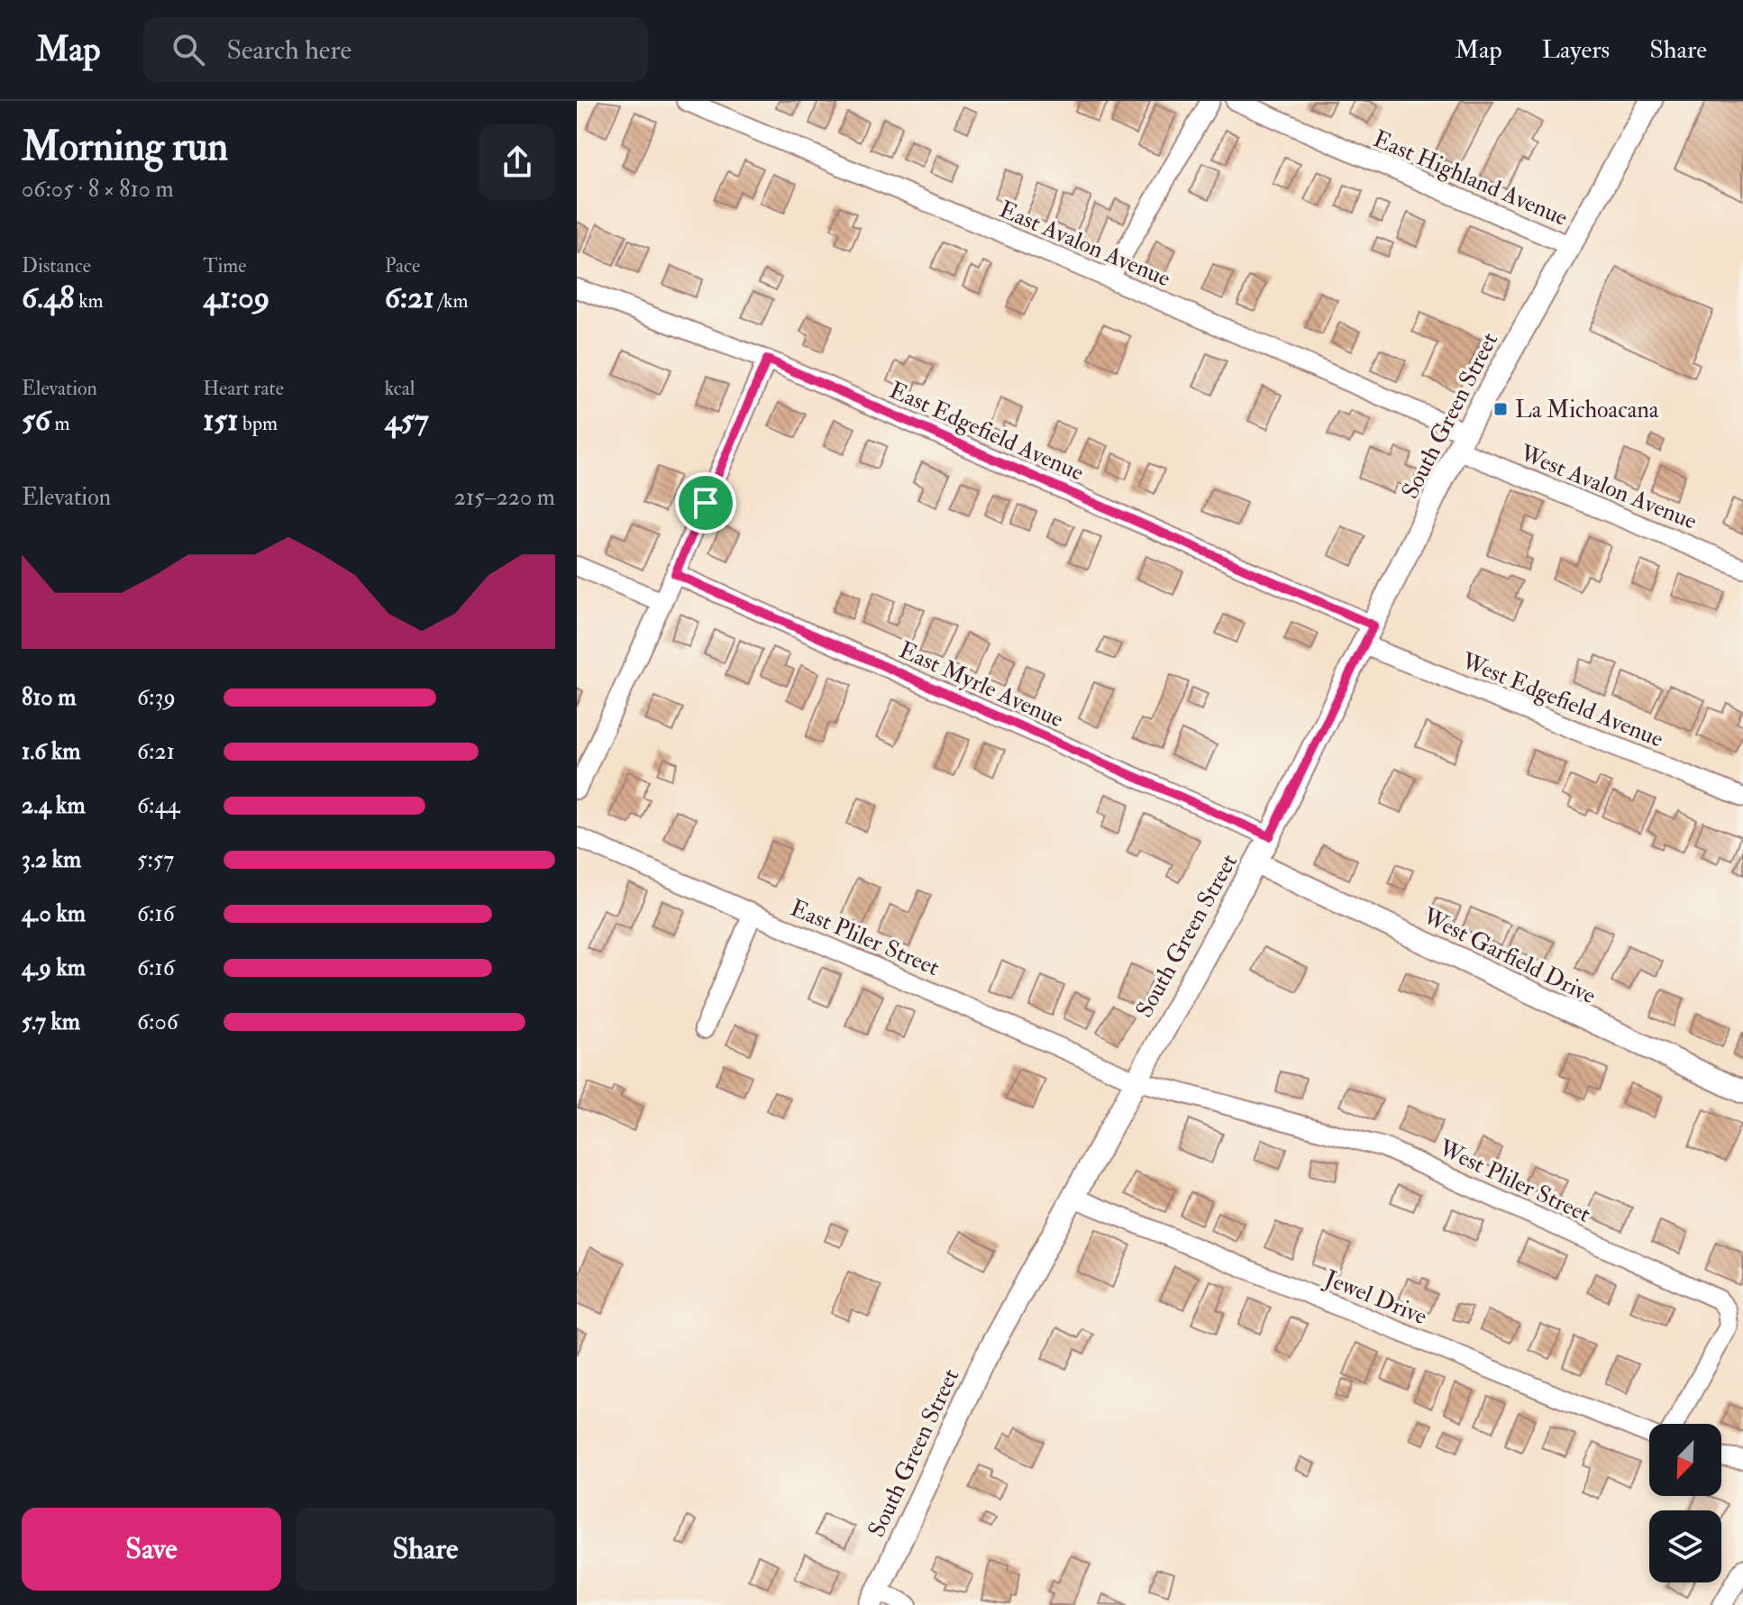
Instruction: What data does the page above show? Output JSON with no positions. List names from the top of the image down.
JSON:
{
  "streets": {
    "street": [
      "East Highland Avenue",
      "East Avalon Avenue",
      "South Green Street",
      "East Edgefield Avenue",
      "West Avalon Avenue",
      "East Myrle Avenue",
      "West Edgefield Avenue",
      "East Pliler Street",
      "West Garfield Drive",
      "West Pliler Street",
      "Jewel Drive"
    ]
  },
  "crossings": [
    ["East Highland Avenue", "South Green Street"],
    ["East Avalon Avenue", "South Green Street"],
    ["East Avalon Avenue", "West Avalon Avenue"],
    ["South Green Street", "East Edgefield Avenue"],
    ["South Green Street", "West Avalon Avenue"],
    ["South Green Street", "East Myrle Avenue"],
    ["South Green Street", "West Edgefield Avenue"],
    ["South Green Street", "East Pliler Street"],
    ["South Green Street", "West Garfield Drive"],
    ["South Green Street", "West Pliler Street"],
    ["South Green Street", "Jewel Drive"],
    ["East Edgefield Avenue", "West Edgefield Avenue"],
    ["East Pliler Street", "West Pliler Street"]
  ],
  "places": {
    "transit": ["La Michoacana"]
  },
  "north": "bottom left",
  "page": {
    "header": "Map",
    "search": "Search here",
    "nav": ["Map", "Layers", "Share"],
    "heading": ["Morning run", "06:05 · 8 × 810 m"],
    "stats": [
      ["Distance", "6.48 km"],
      ["Time", "41:09"],
      ["Pace", "6:21 /km"],
      ["Elevation", "56 m"],
      ["Heart rate", "151 bpm"],
      ["kcal", "457"]
    ],
    "chart": ["Elevation", "215–220 m"],
    "list": [
      {
        "name": "810 m",
        "note": "6:39"
      },
      {
        "name": "1.6 km",
        "note": "6:21"
      },
      {
        "name": "2.4 km",
        "note": "6:44"
      },
      {
        "name": "3.2 km",
        "note": "5:57"
      },
      {
        "name": "4.0 km",
        "note": "6:16"
      },
      {
        "name": "4.9 km",
        "note": "6:16"
      },
      {
        "name": "5.7 km",
        "note": "6:06"
      }
    ],
    "buttons": ["Save", "Share"]
  }
}
